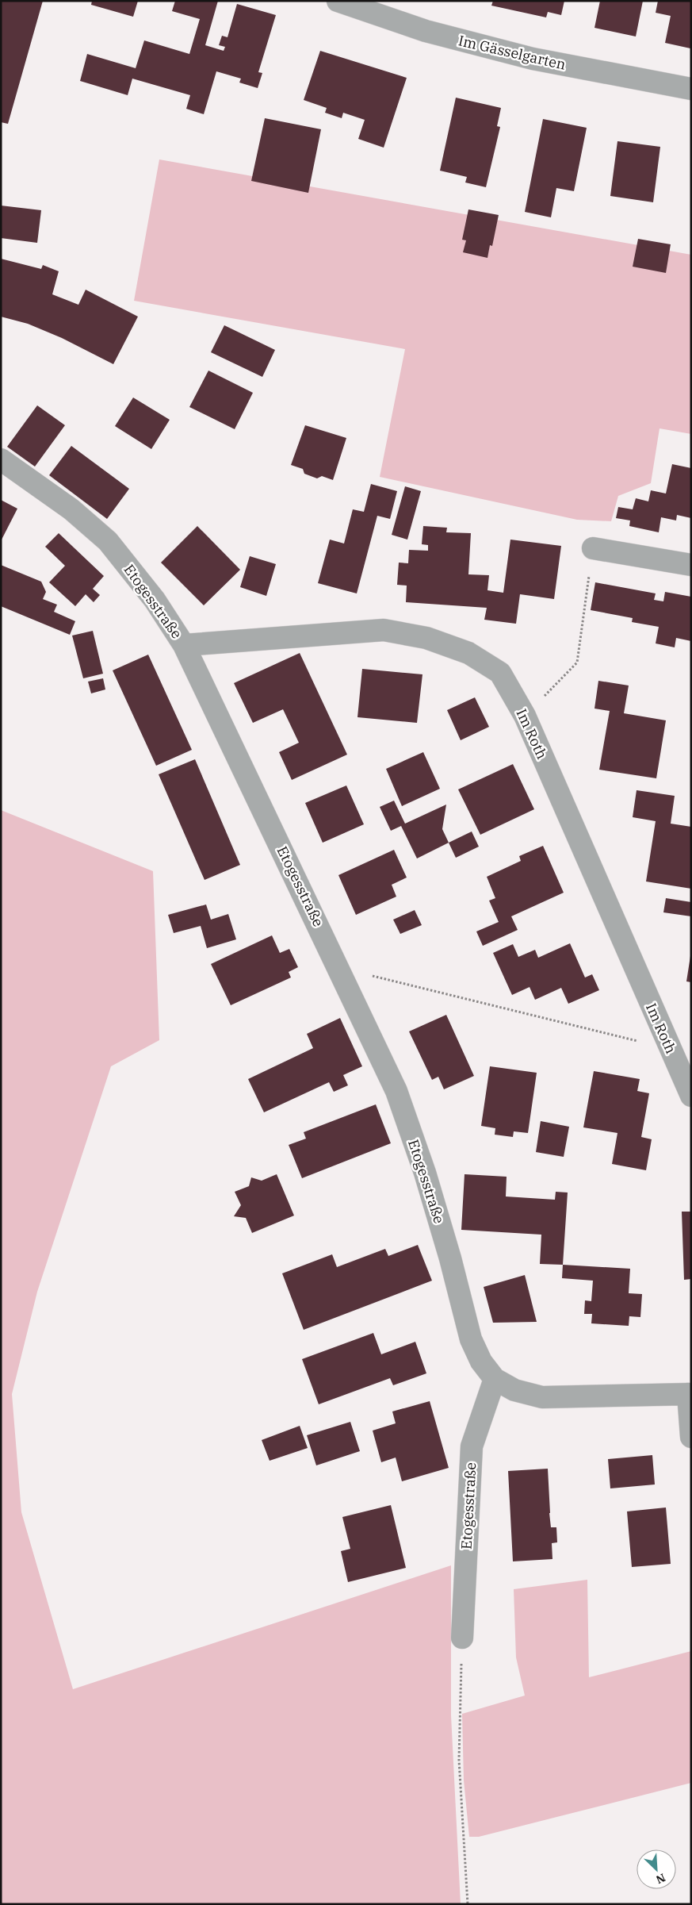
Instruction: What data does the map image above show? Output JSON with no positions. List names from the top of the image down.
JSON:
{
  "streets": {
    "street": ["Im Gässelgarten", "Etogesstraße", "Im Roth"]
  },
  "crossings": [
    ["Etogesstraße", "Im Roth"]
  ],
  "north": "bottom right"
}
